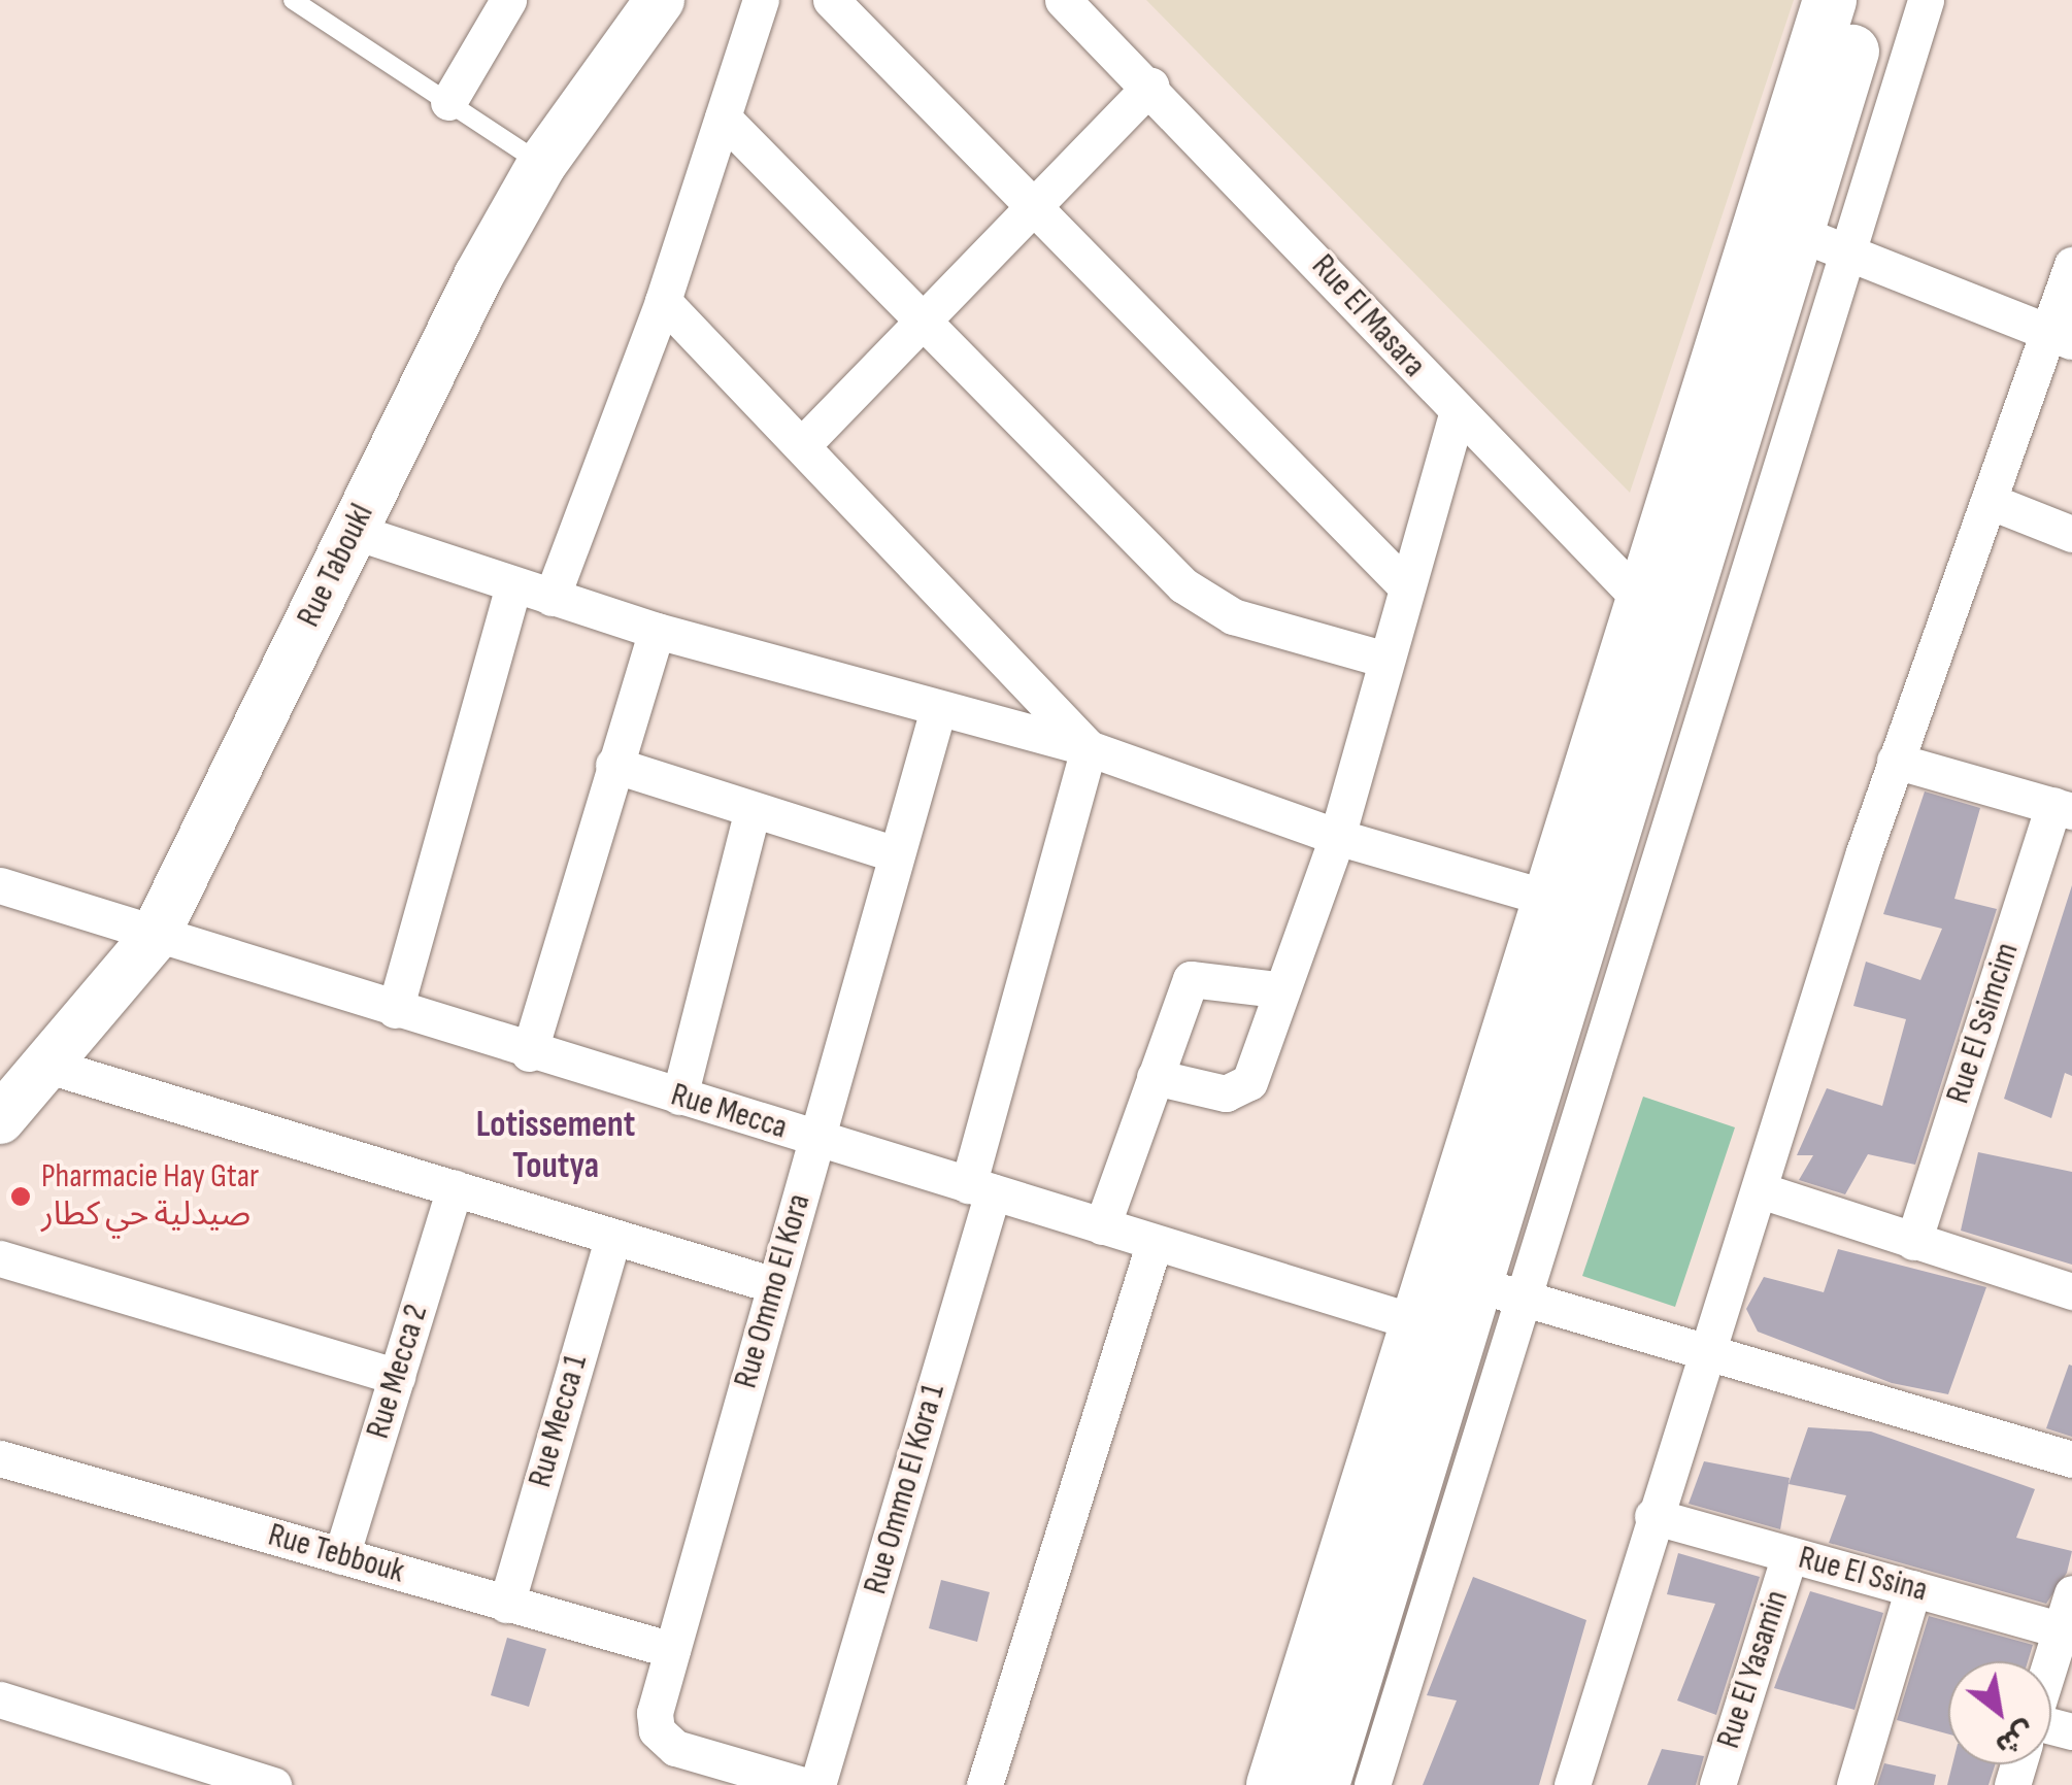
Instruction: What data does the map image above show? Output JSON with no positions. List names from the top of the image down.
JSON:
{
  "streets": {
    "street": [
      "Rue El Masara",
      "Rue Taboukl",
      "Rue El Ssimcim",
      "Rue Mecca",
      "Rue Ommo El Kora",
      "Rue Mecca 2",
      "Rue Mecca 1",
      "Rue Ommo El Kora 1",
      "Rue Tebbouk",
      "Rue El Ssina",
      "Rue El Yasamin"
    ]
  },
  "crossings": [
    ["Rue Taboukl", "Rue Mecca"],
    ["Rue Mecca", "Rue Ommo El Kora"],
    ["Rue Mecca", "Rue Ommo El Kora 1"],
    ["Rue Ommo El Kora", "Rue Tebbouk"],
    ["Rue Mecca 2", "Rue Tebbouk"],
    ["Rue Mecca 1", "Rue Tebbouk"],
    ["Rue El Ssina", "Rue El Yasamin"]
  ],
  "districts": ["Lotissement Toutya"],
  "places": ["Pharmacie Hay Gtar صيدلية حي كطار"],
  "north": "bottom right"
}
